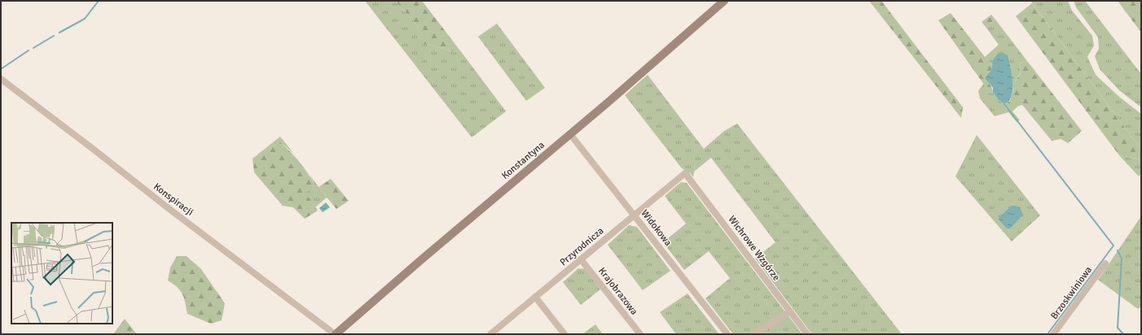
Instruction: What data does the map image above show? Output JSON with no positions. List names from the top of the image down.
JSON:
{
  "streets": {
    "street": [
      "Konstantyna",
      "Konspiracji",
      "Widokowa",
      "Przyrodnicza",
      "Wichrowe Wzgórze",
      "Krajobrazowa",
      "Brzoskwiniowa"
    ]
  },
  "crossings": [
    ["Konstantyna", "Konspiracji"],
    ["Konstantyna", "Widokowa"],
    ["Widokowa", "Przyrodnicza"],
    ["Przyrodnicza", "Wichrowe Wzgórze"],
    ["Przyrodnicza", "Krajobrazowa"]
  ]
}
